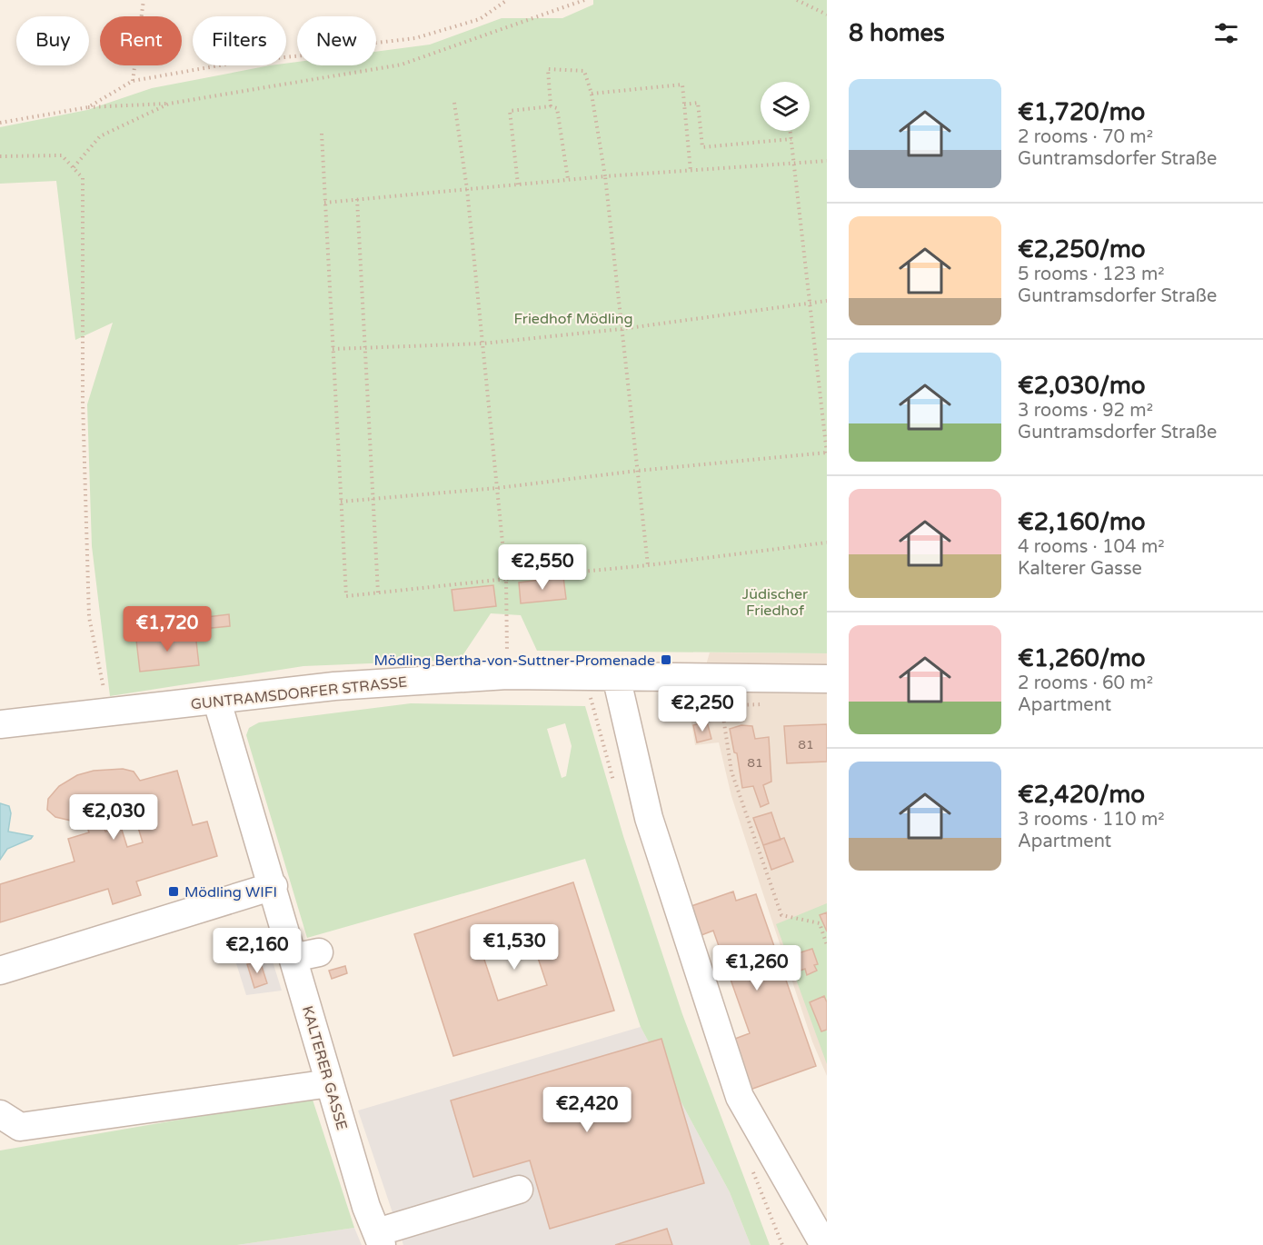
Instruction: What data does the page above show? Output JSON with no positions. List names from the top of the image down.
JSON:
{
  "streets": {
    "street": ["GUNTRAMSDORFER STRASSE", "KALTERER GASSE"]
  },
  "crossings": [
    ["GUNTRAMSDORFER STRASSE", "KALTERER GASSE"]
  ],
  "parks": ["Friedhof Mödling", "Jüdischer Friedhof"],
  "places": {
    "transit": ["Mödling Bertha-von-Suttner-Promenade", "Mödling WIFI"]
  },
  "house_numbers": ["81", "81"],
  "page": {
    "heading": "8 homes",
    "chip": [
      "Buy",
      "Rent",
      "Filters",
      "New"
    ],
    "list": [
      {
        "name": "€1,720/mo",
        "note": "2 rooms · 70 m² · Guntramsdorfer Straße"
      },
      {
        "name": "€2,250/mo",
        "note": "5 rooms · 123 m² · Guntramsdorfer Straße"
      },
      {
        "name": "€2,030/mo",
        "note": "3 rooms · 92 m² · Guntramsdorfer Straße"
      },
      {
        "name": "€2,160/mo",
        "note": "4 rooms · 104 m² · Kalterer Gasse"
      },
      {
        "name": "€1,260/mo",
        "note": "2 rooms · 60 m² · Apartment"
      },
      {
        "name": "€2,420/mo",
        "note": "3 rooms · 110 m² · Apartment"
      }
    ],
    "price": [
      "€2,550",
      "€1,720",
      "€2,250",
      "€2,030",
      "€1,530",
      "€2,160",
      "€1,260",
      "€2,420"
    ]
  }
}
